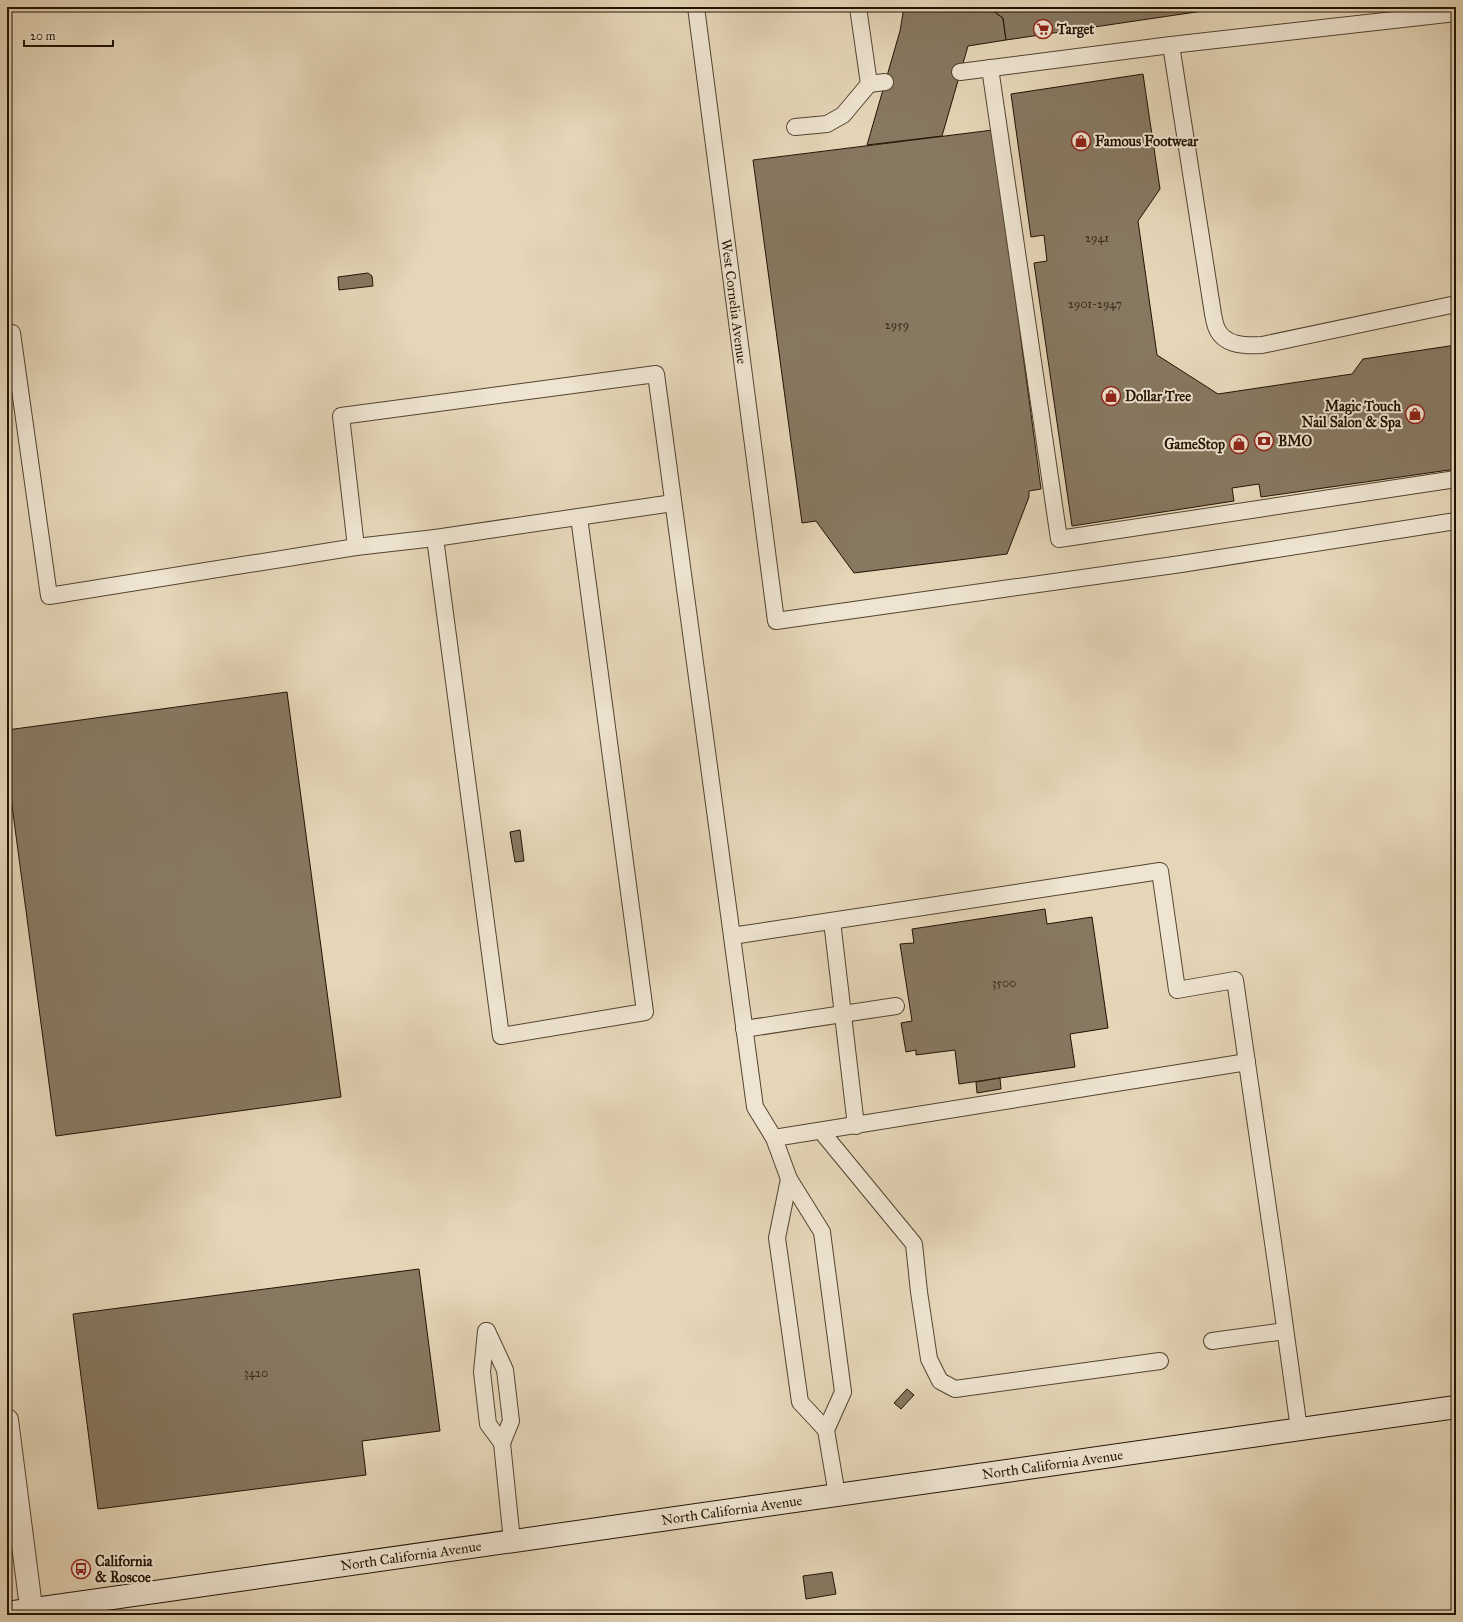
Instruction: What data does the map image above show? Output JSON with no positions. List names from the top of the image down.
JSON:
{
  "streets": {
    "street": ["North California Avenue"],
    "lane": ["West Cornelia Avenue"]
  },
  "places": {
    "supermarket": ["Target"],
    "shop": [
      "Famous Footwear",
      "Dollar Tree",
      "Magic Touch Nail Salon & Spa",
      "GameStop"
    ],
    "bank": ["BMO"],
    "bus stop": ["California & Roscoe"]
  },
  "house_numbers": [
    "2941",
    "2901-2947",
    "2959",
    "3500",
    "3420"
  ],
  "scale_bar": "20 m"
}
